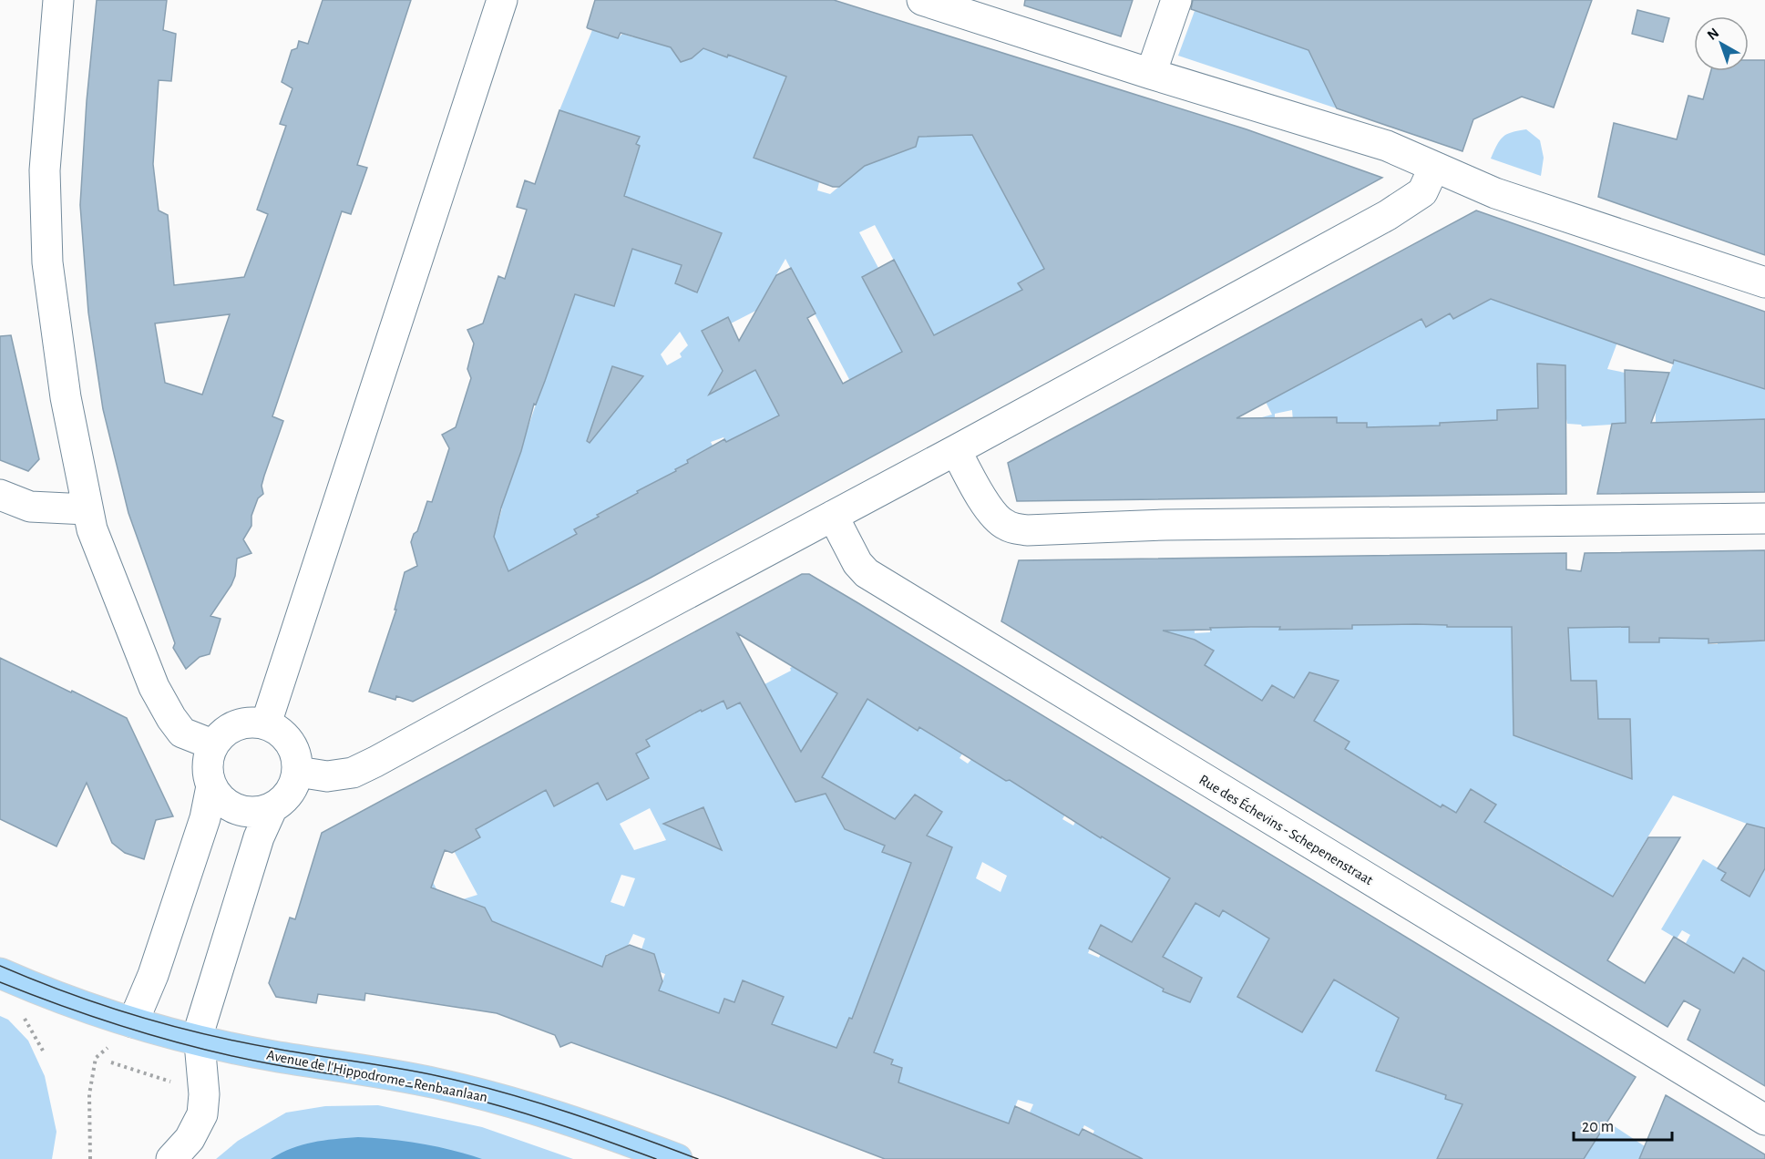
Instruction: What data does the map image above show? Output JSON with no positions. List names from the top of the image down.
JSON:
{
  "streets": {
    "main road": ["Avenue de l'Hippodrome - Renbaanlaan"],
    "street": ["Rue des Échevins - Schepenenstraat"]
  },
  "scale_bar": "20 m",
  "north": "top left"
}
